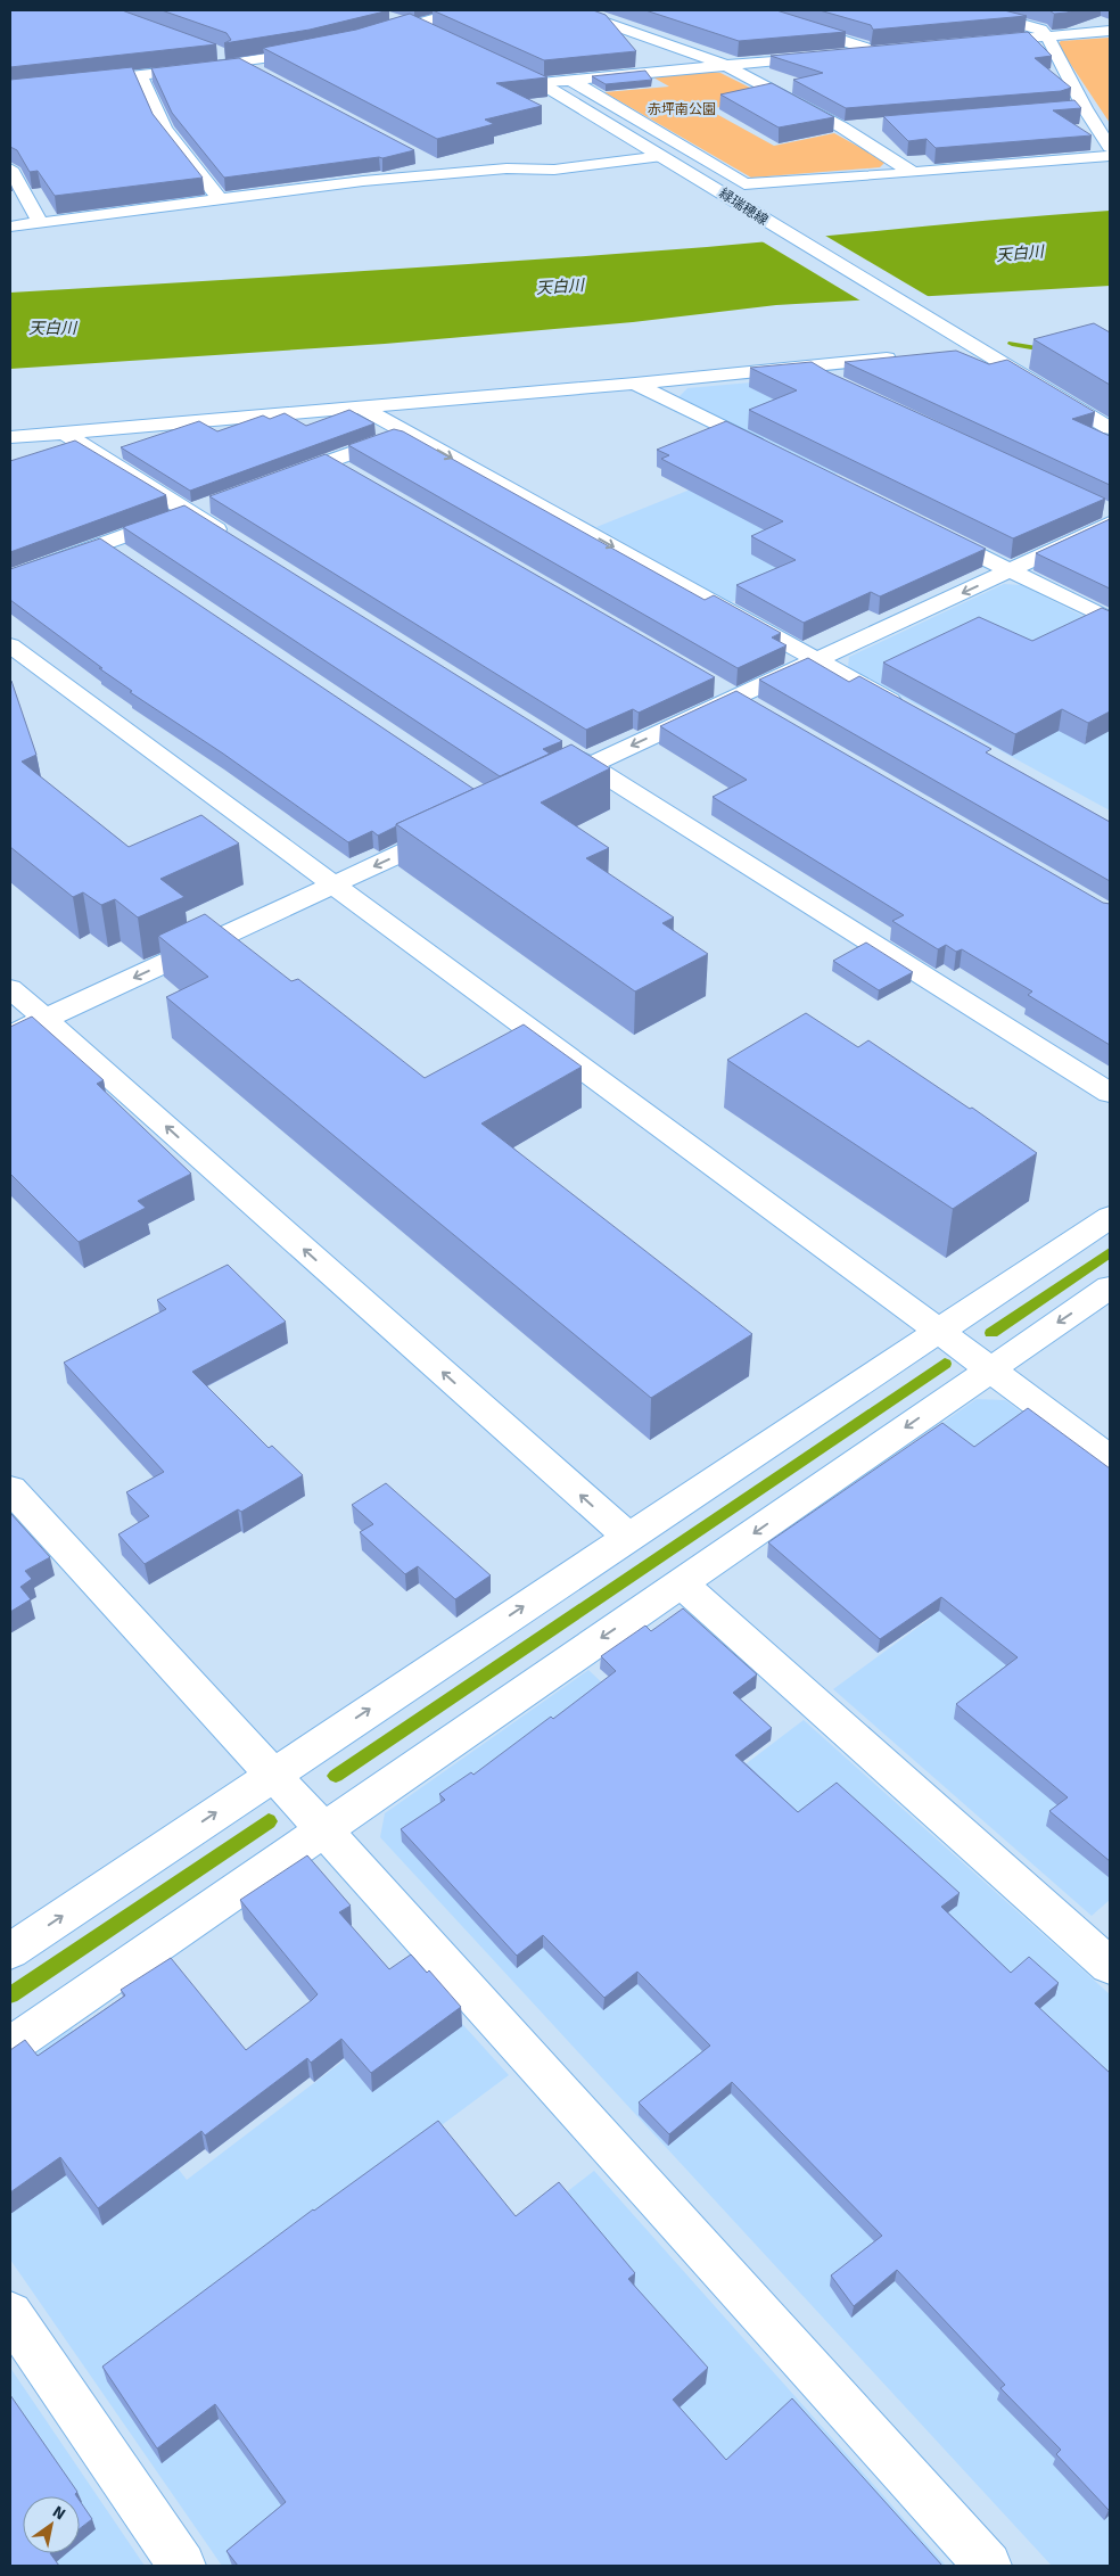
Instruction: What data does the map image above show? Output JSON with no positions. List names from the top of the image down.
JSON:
{
  "streets": {
    "street": ["緑瑞穂線"]
  },
  "water": ["天白川"],
  "parks": ["赤坪南公園"],
  "north": "top right"
}
